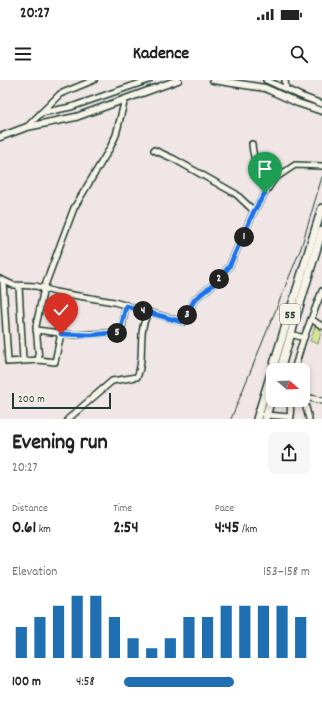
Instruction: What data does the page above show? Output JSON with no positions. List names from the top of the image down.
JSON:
{
  "streets": {
    "highway": ["55"]
  },
  "scale_bar": "200 m",
  "north": "right",
  "page": {
    "status": "20:27",
    "header": "Kadence",
    "pins": [
      "1",
      "2",
      "4",
      "3",
      "5"
    ],
    "scale": "200 m",
    "heading": ["Evening run", "20:27"],
    "stats": [
      ["Distance", "0.61 km"],
      ["Time", "2:54"],
      ["Pace", "4:45 /km"]
    ],
    "chart": ["Elevation", "153–158 m"],
    "list": [
      {
        "name": "100 m",
        "note": "4:58"
      }
    ]
  }
}
